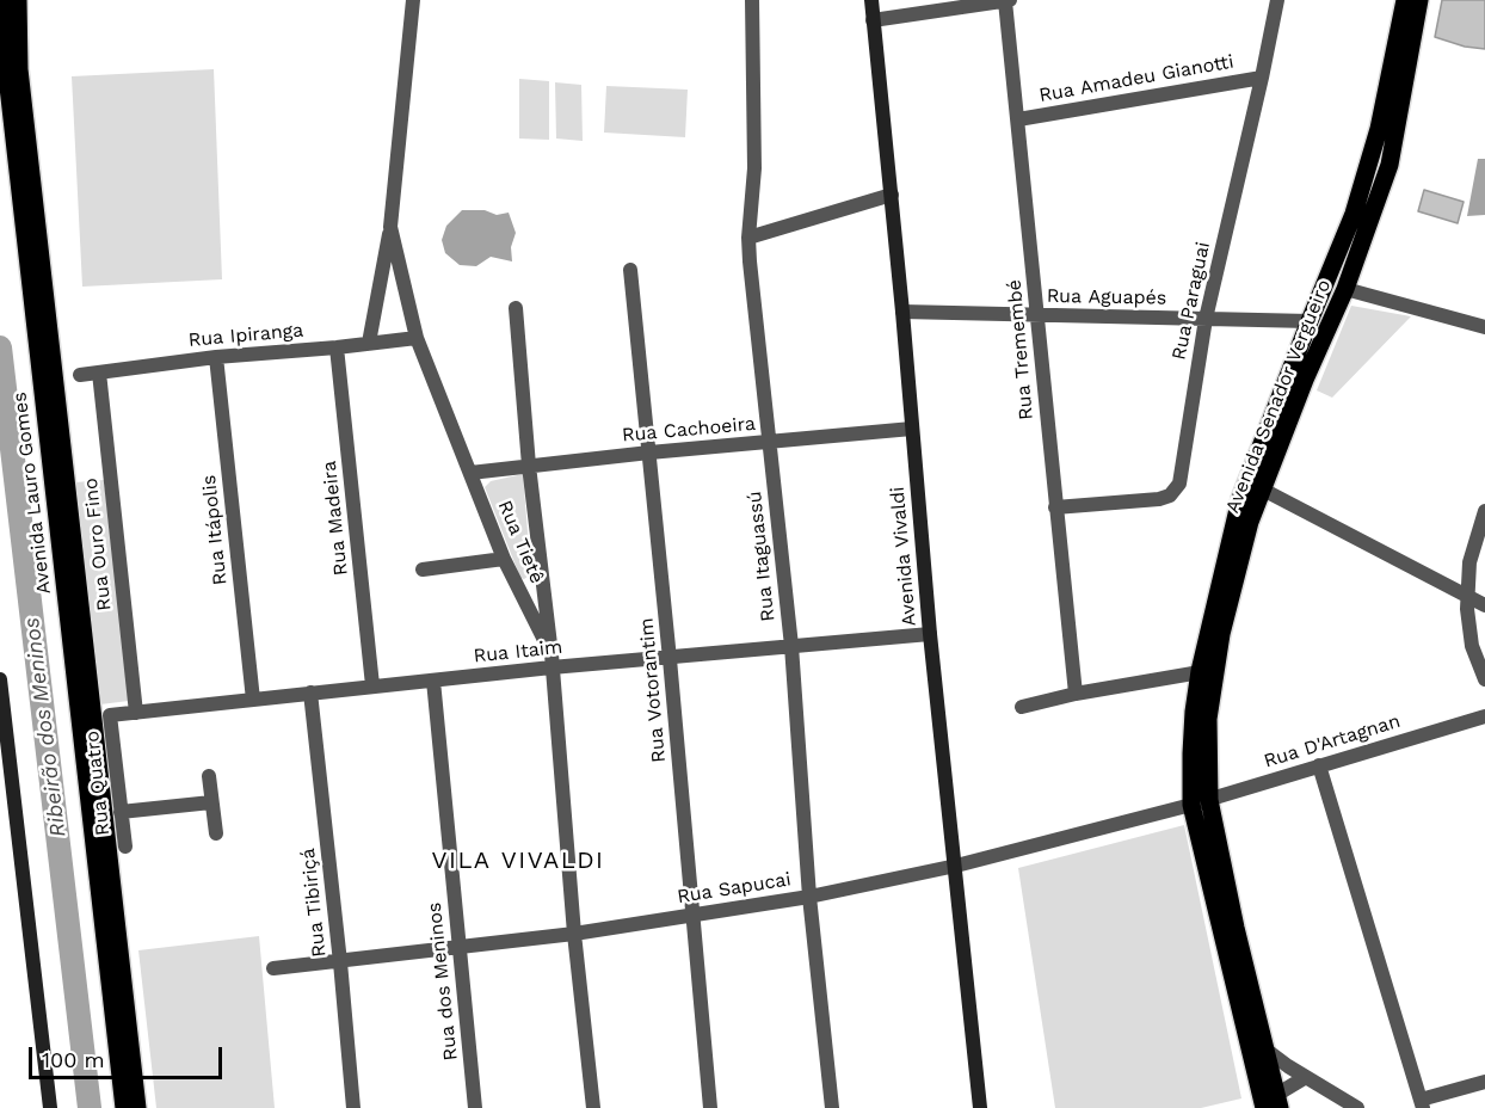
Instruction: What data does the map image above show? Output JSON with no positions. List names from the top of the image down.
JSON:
{
  "streets": {
    "main road": ["Avenida Senador Vergueiro", "Avenida Lauro Gomes"],
    "street": [
      "Rua Amadeu Gianotti",
      "Rua Aguapés",
      "Rua Paraguai",
      "Rua Ipiranga",
      "Rua Tremembé",
      "Rua Cachoeira",
      "Rua Madeira",
      "Rua Itápolis",
      "Rua Tietê",
      "Rua Ouro Fino",
      "Rua Itaguassú",
      "Avenida Vivaldi",
      "Rua Itaim",
      "Rua Votorantim",
      "Rua D'Artagnan",
      "Rua Quatro",
      "Rua Sapucai",
      "Rua Tibiriçá",
      "Rua dos Meninos"
    ]
  },
  "crossings": [
    ["Rua Amadeu Gianotti", "Rua Paraguai"],
    ["Rua Amadeu Gianotti", "Rua Tremembé"],
    ["Rua Aguapés", "Rua Paraguai"],
    ["Rua Aguapés", "Rua Tremembé"],
    ["Rua Aguapés", "Avenida Senador Vergueiro"],
    ["Rua Aguapés", "Avenida Vivaldi"],
    ["Rua Paraguai", "Rua Tremembé"],
    ["Rua Ipiranga", "Rua Madeira"],
    ["Rua Ipiranga", "Rua Itápolis"],
    ["Rua Ipiranga", "Rua Tietê"],
    ["Rua Ipiranga", "Rua Ouro Fino"],
    ["Avenida Senador Vergueiro", "Rua D'Artagnan"],
    ["Avenida Senador Vergueiro", "Rua Sapucai"],
    ["Rua Cachoeira", "Rua Tietê"],
    ["Rua Cachoeira", "Rua Itaguassú"],
    ["Rua Cachoeira", "Avenida Vivaldi"],
    ["Rua Cachoeira", "Rua Votorantim"],
    ["Rua Madeira", "Rua Itaim"],
    ["Rua Itápolis", "Rua Itaim"],
    ["Rua Tietê", "Rua Itaim"],
    ["Rua Tietê", "Rua Sapucai"],
    ["Rua Ouro Fino", "Rua Itaim"],
    ["Rua Itaguassú", "Rua Itaim"],
    ["Rua Itaguassú", "Rua Sapucai"],
    ["Avenida Vivaldi", "Rua Itaim"],
    ["Avenida Vivaldi", "Rua Sapucai"],
    ["Rua Itaim", "Rua Votorantim"],
    ["Rua Itaim", "Rua Quatro"],
    ["Rua Itaim", "Rua Tibiriçá"],
    ["Rua Itaim", "Rua dos Meninos"],
    ["Rua Votorantim", "Rua Sapucai"],
    ["Rua D'Artagnan", "Rua Sapucai"],
    ["Rua Sapucai", "Rua Tibiriçá"],
    ["Rua Sapucai", "Rua dos Meninos"]
  ],
  "districts": ["VILA VIVALDI"],
  "water": ["Ribeirão dos Meninos"],
  "scale_bar": "100 m"
}
